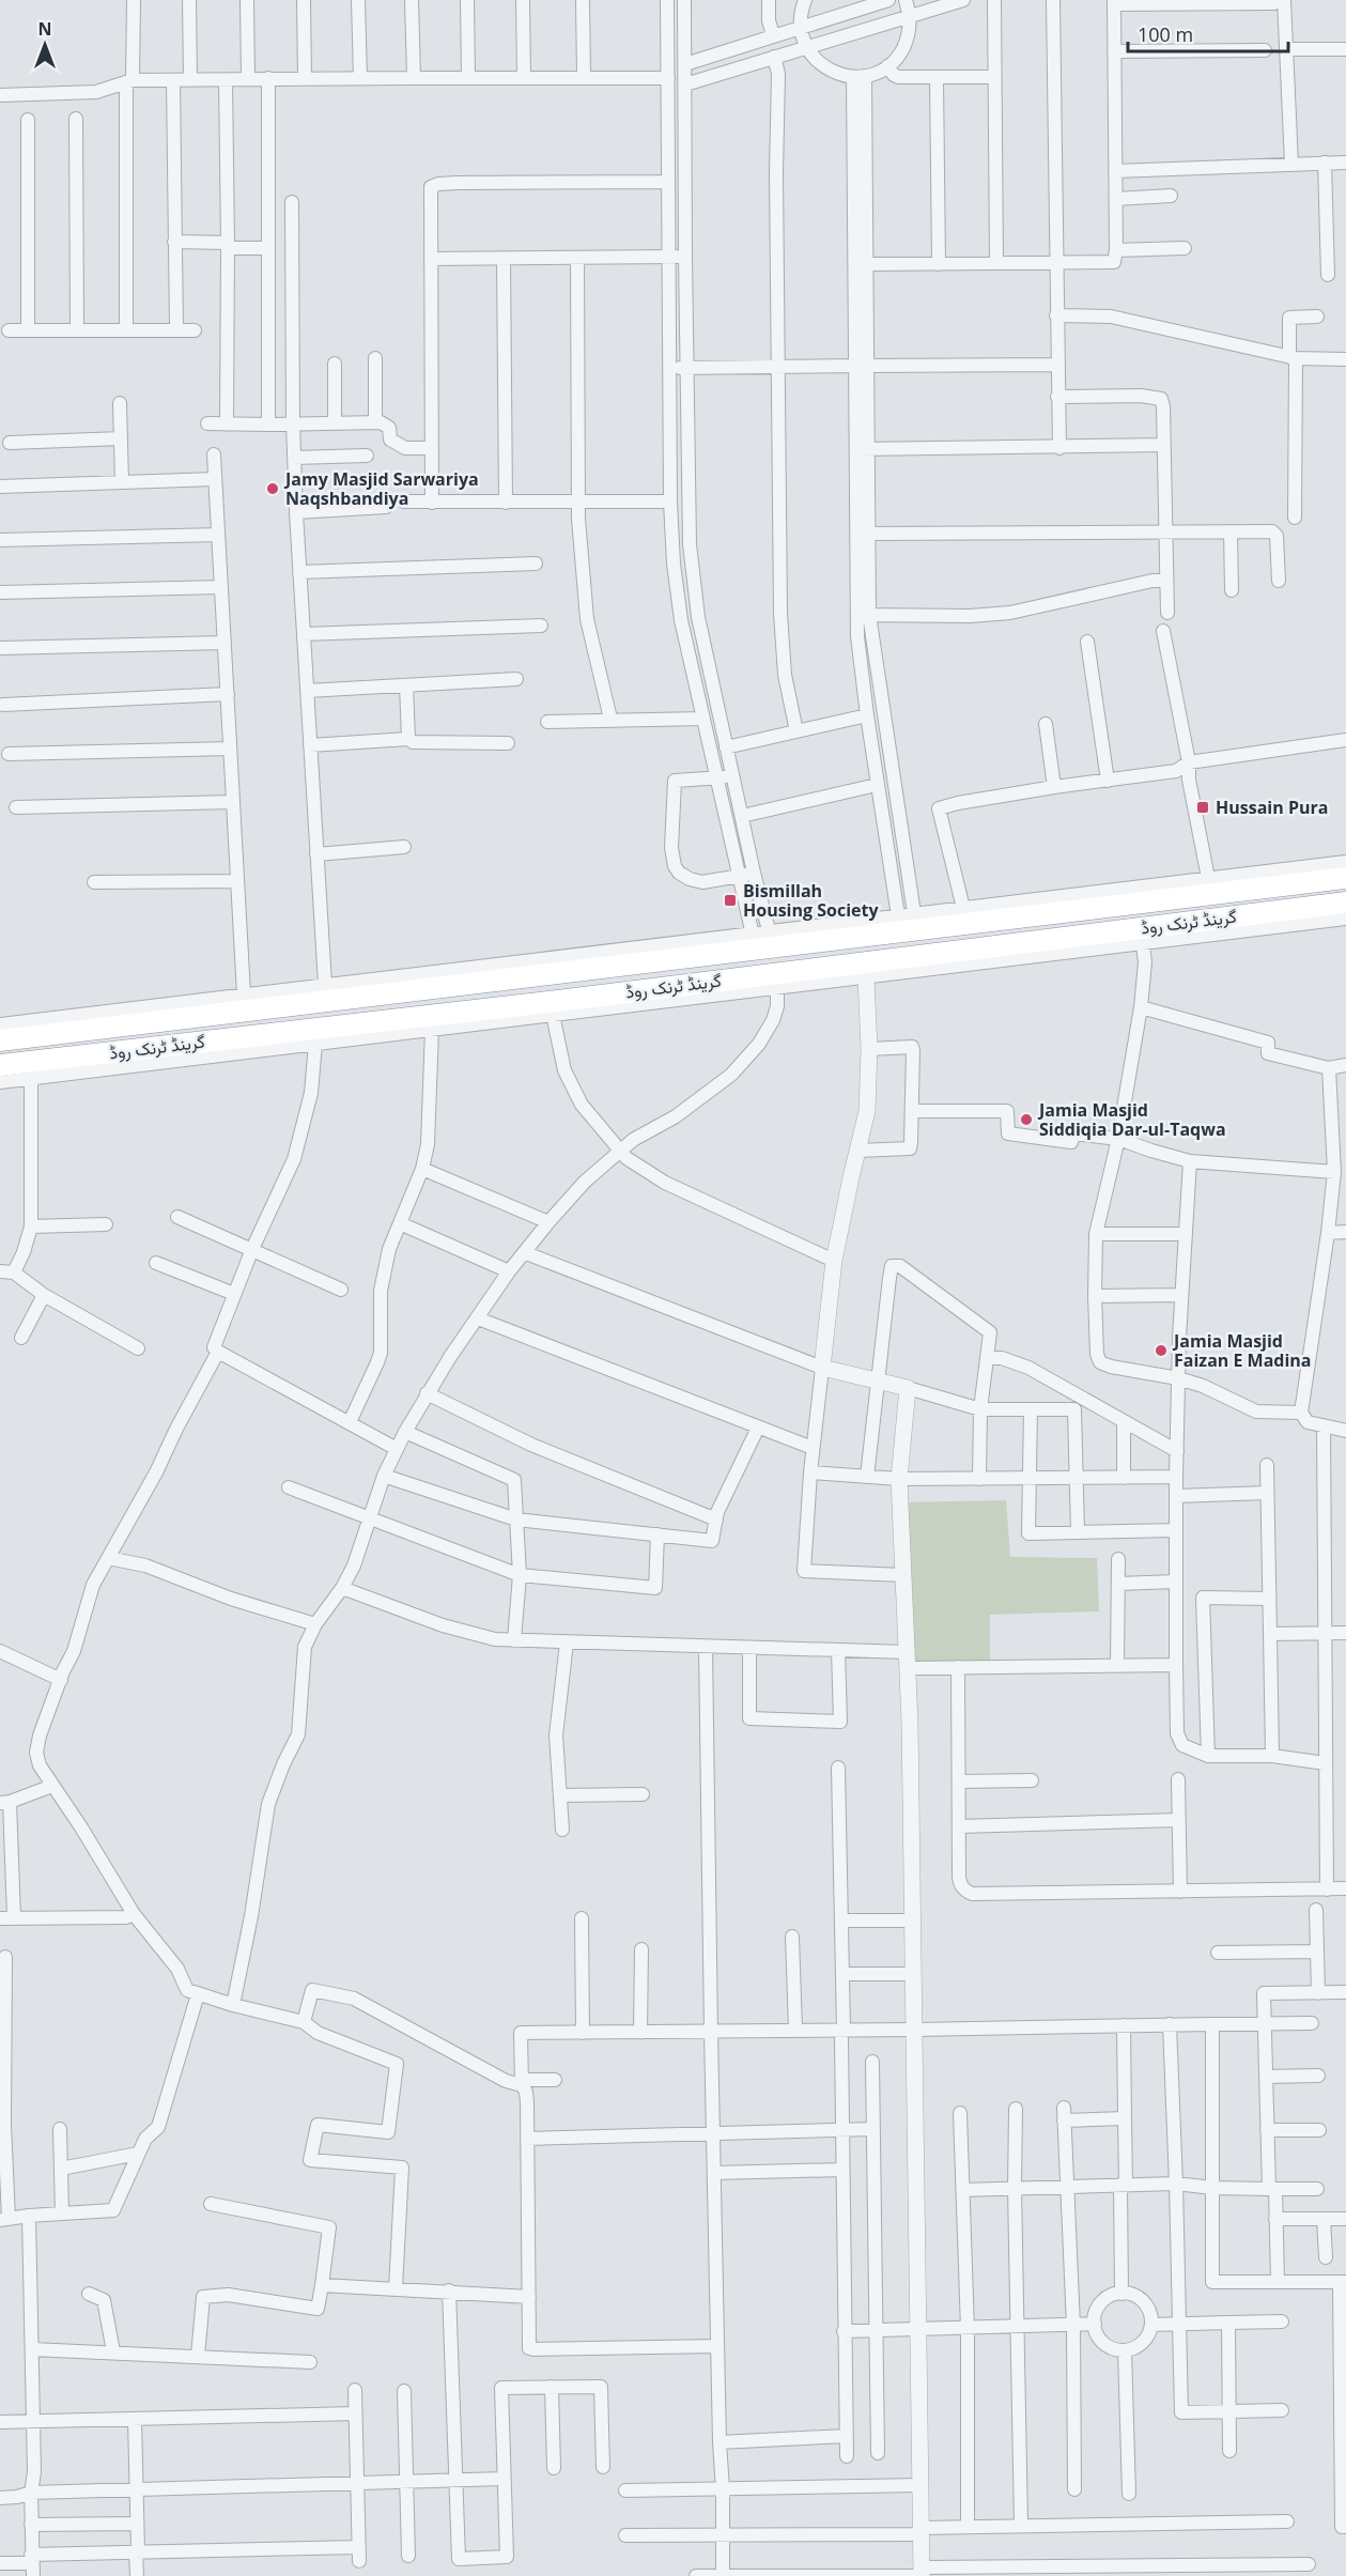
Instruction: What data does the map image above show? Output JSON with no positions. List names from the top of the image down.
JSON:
{
  "streets": {
    "highway": ["گرینڈ ٹرنک روڈ"]
  },
  "places": {
    "other": ["Jamy Masjid Sarwariya Naqshbandiya", "Jamia Masjid Siddiqia Dar-ul-Taqwa", "Jamia Masjid Faizan E Madina"],
    "transit": ["Hussain Pura", "Bismillah Housing Society"]
  },
  "scale_bar": "100 m",
  "north": "top"
}
